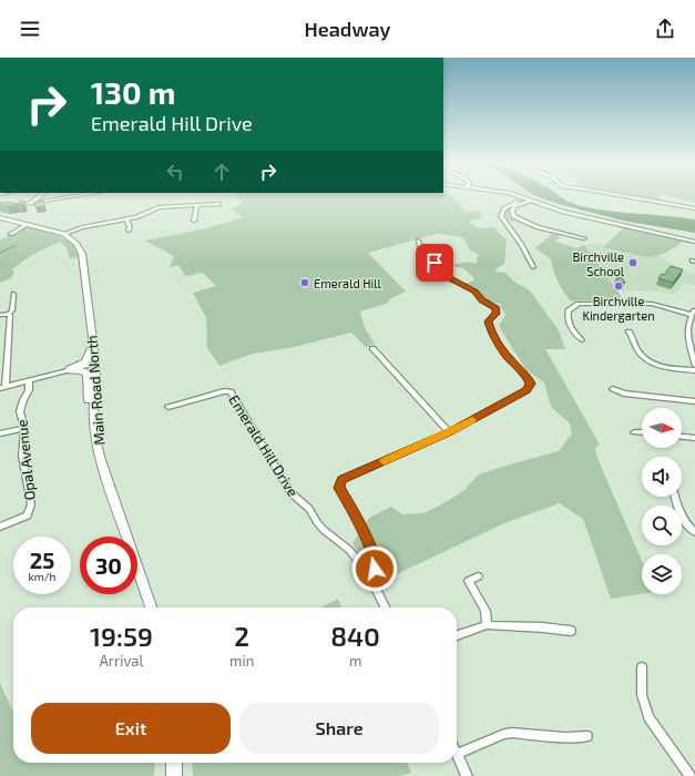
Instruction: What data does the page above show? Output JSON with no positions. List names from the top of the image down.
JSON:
{
  "streets": {
    "highway": ["Main Road North"],
    "street": ["Emerald Hill Drive", "Opal Avenue"]
  },
  "places": ["Birchville School", "Emerald Hill", "Birchville Kindergarten"],
  "north": "right",
  "page": {
    "header": "Headway",
    "turn": ["130 m", "Emerald Hill Drive"],
    "speed": "25 km/h",
    "limit": "30",
    "eta": [
      "19:59",
      "Arrival",
      "2",
      "min",
      "840",
      "m"
    ],
    "buttons": ["Exit", "Share"]
  }
}
